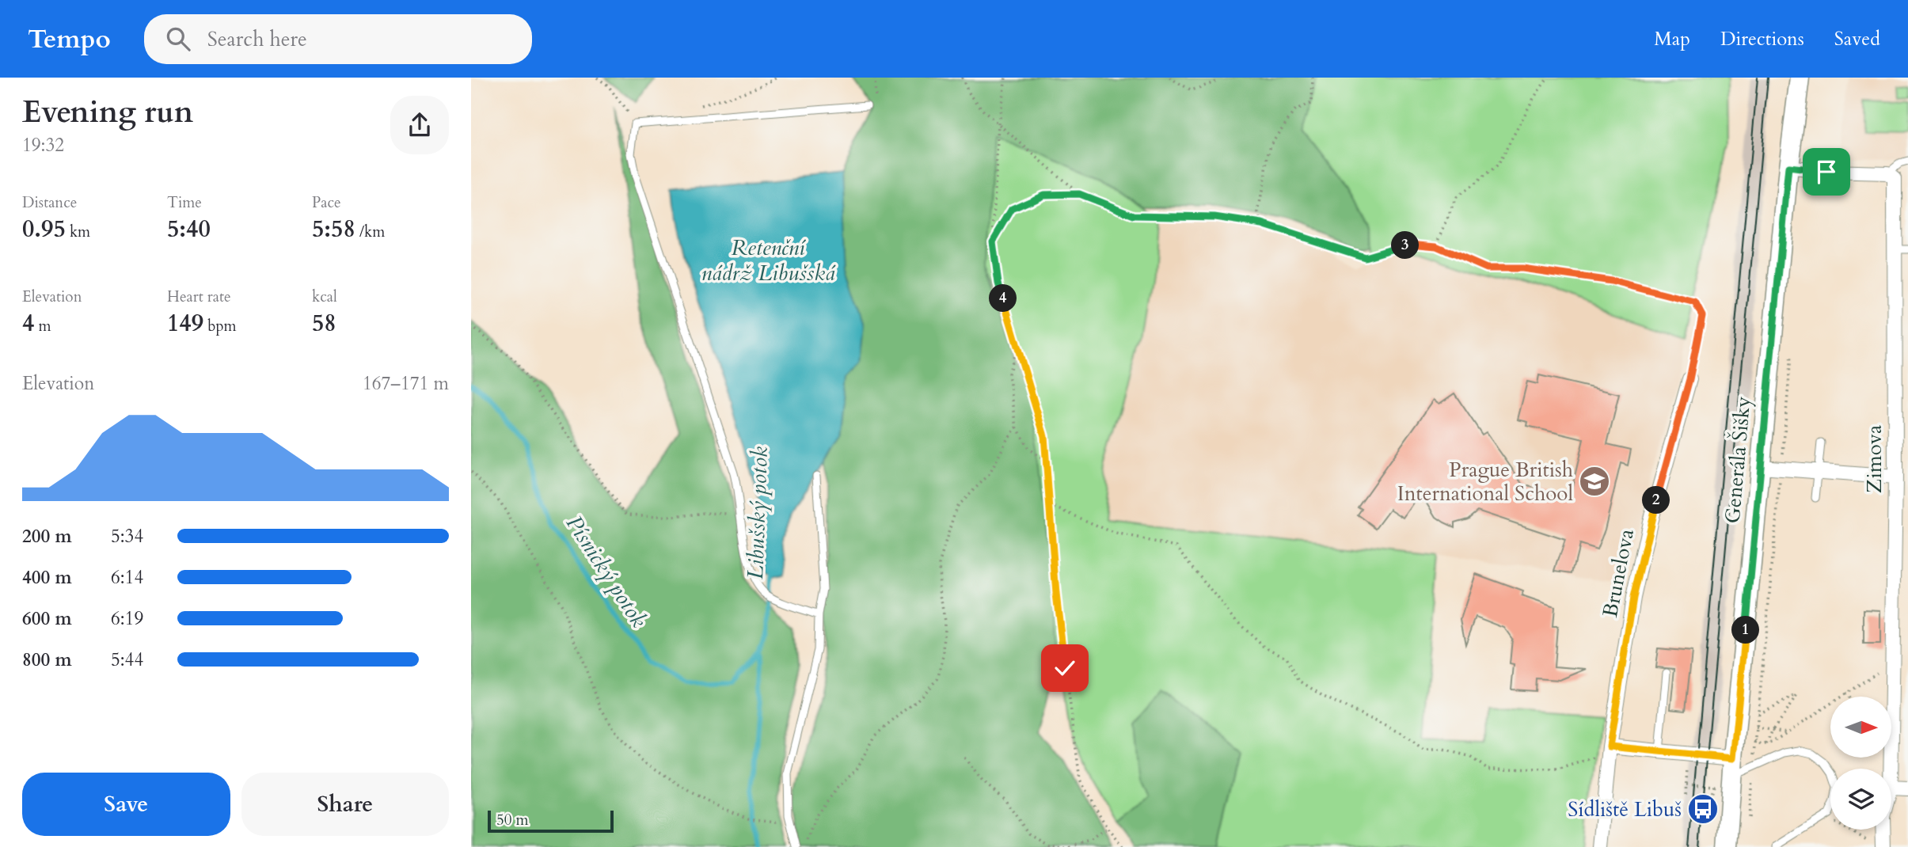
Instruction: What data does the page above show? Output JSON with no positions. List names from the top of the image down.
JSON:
{
  "streets": {
    "main road": ["Generála Šišky"],
    "street": ["Zimova", "Brunelova"]
  },
  "water": ["Retenční nádrž Libušská", "Libušský potok", "Písnický potok"],
  "places": {
    "school or university": ["Prague British International School"],
    "bus stop": ["Sídliště Libuš"]
  },
  "scale_bar": "50 m",
  "north": "right",
  "page": {
    "header": "Tempo",
    "search": "Search here",
    "nav": ["Map", "Directions", "Saved"],
    "heading": ["Evening run", "19:32"],
    "stats": [
      ["Distance", "0.95 km"],
      ["Time", "5:40"],
      ["Pace", "5:58 /km"],
      ["Elevation", "4 m"],
      ["Heart rate", "149 bpm"],
      ["kcal", "58"]
    ],
    "pins": [
      "3",
      "4",
      "2",
      "1"
    ],
    "chart": ["Elevation", "167–171 m"],
    "list": [
      {
        "name": "200 m",
        "note": "5:34"
      },
      {
        "name": "400 m",
        "note": "6:14"
      },
      {
        "name": "600 m",
        "note": "6:19"
      },
      {
        "name": "800 m",
        "note": "5:44"
      }
    ],
    "buttons": ["Save", "Share"],
    "scale": "50 m"
  }
}
